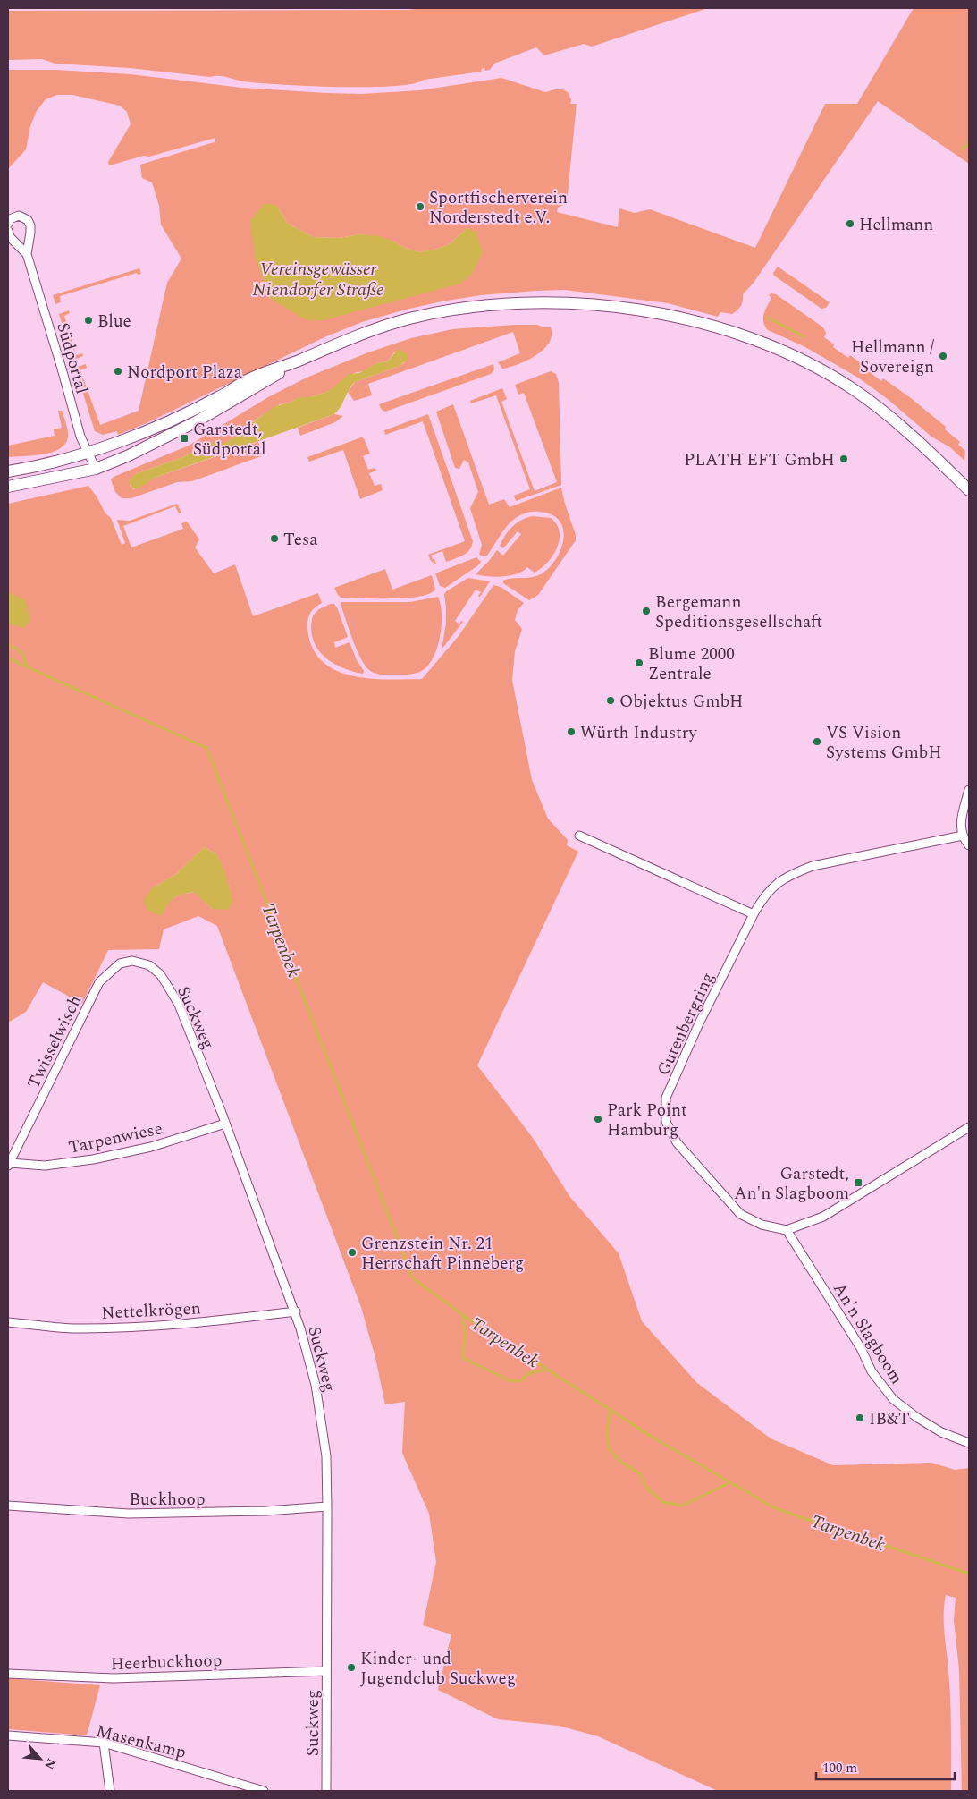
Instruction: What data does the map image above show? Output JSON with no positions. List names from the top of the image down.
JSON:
{
  "streets": {
    "street": [
      "Südportal",
      "Suckweg",
      "Gutenbergring",
      "Twisselwisch",
      "Tarpenwiese",
      "Nettelkrögen",
      "An'n Slagboom",
      "Buckhoop",
      "Heerbuckhoop",
      "Masenkamp"
    ]
  },
  "crossings": [
    ["Suckweg", "Twisselwisch"],
    ["Suckweg", "Tarpenwiese"],
    ["Suckweg", "Nettelkrögen"],
    ["Suckweg", "Buckhoop"],
    ["Suckweg", "Heerbuckhoop"],
    ["Gutenbergring", "An'n Slagboom"],
    ["Twisselwisch", "Tarpenwiese"]
  ],
  "water": ["Vereinsgewässer Niendorfer Straße", "Tarpenbek"],
  "places": {
    "other": [
      "Sportfischerverein Norderstedt e.V.",
      "Hellmann",
      "Blue",
      "Hellmann / Sovereign",
      "Nordport Plaza",
      "PLATH EFT GmbH",
      "Tesa",
      "Bergemann Speditionsgesellschaft",
      "Blume 2000 Zentrale",
      "Objektus GmbH",
      "Würth Industry",
      "VS Vision Systems GmbH",
      "Park Point Hamburg",
      "Grenzstein Nr. 21 Herrschaft Pinneberg",
      "IB&T",
      "Kinder- und Jugendclub Suckweg"
    ],
    "transit": ["Garstedt, Südportal", "Garstedt, An'n Slagboom"]
  },
  "scale_bar": "100 m",
  "north": "bottom right"
}
